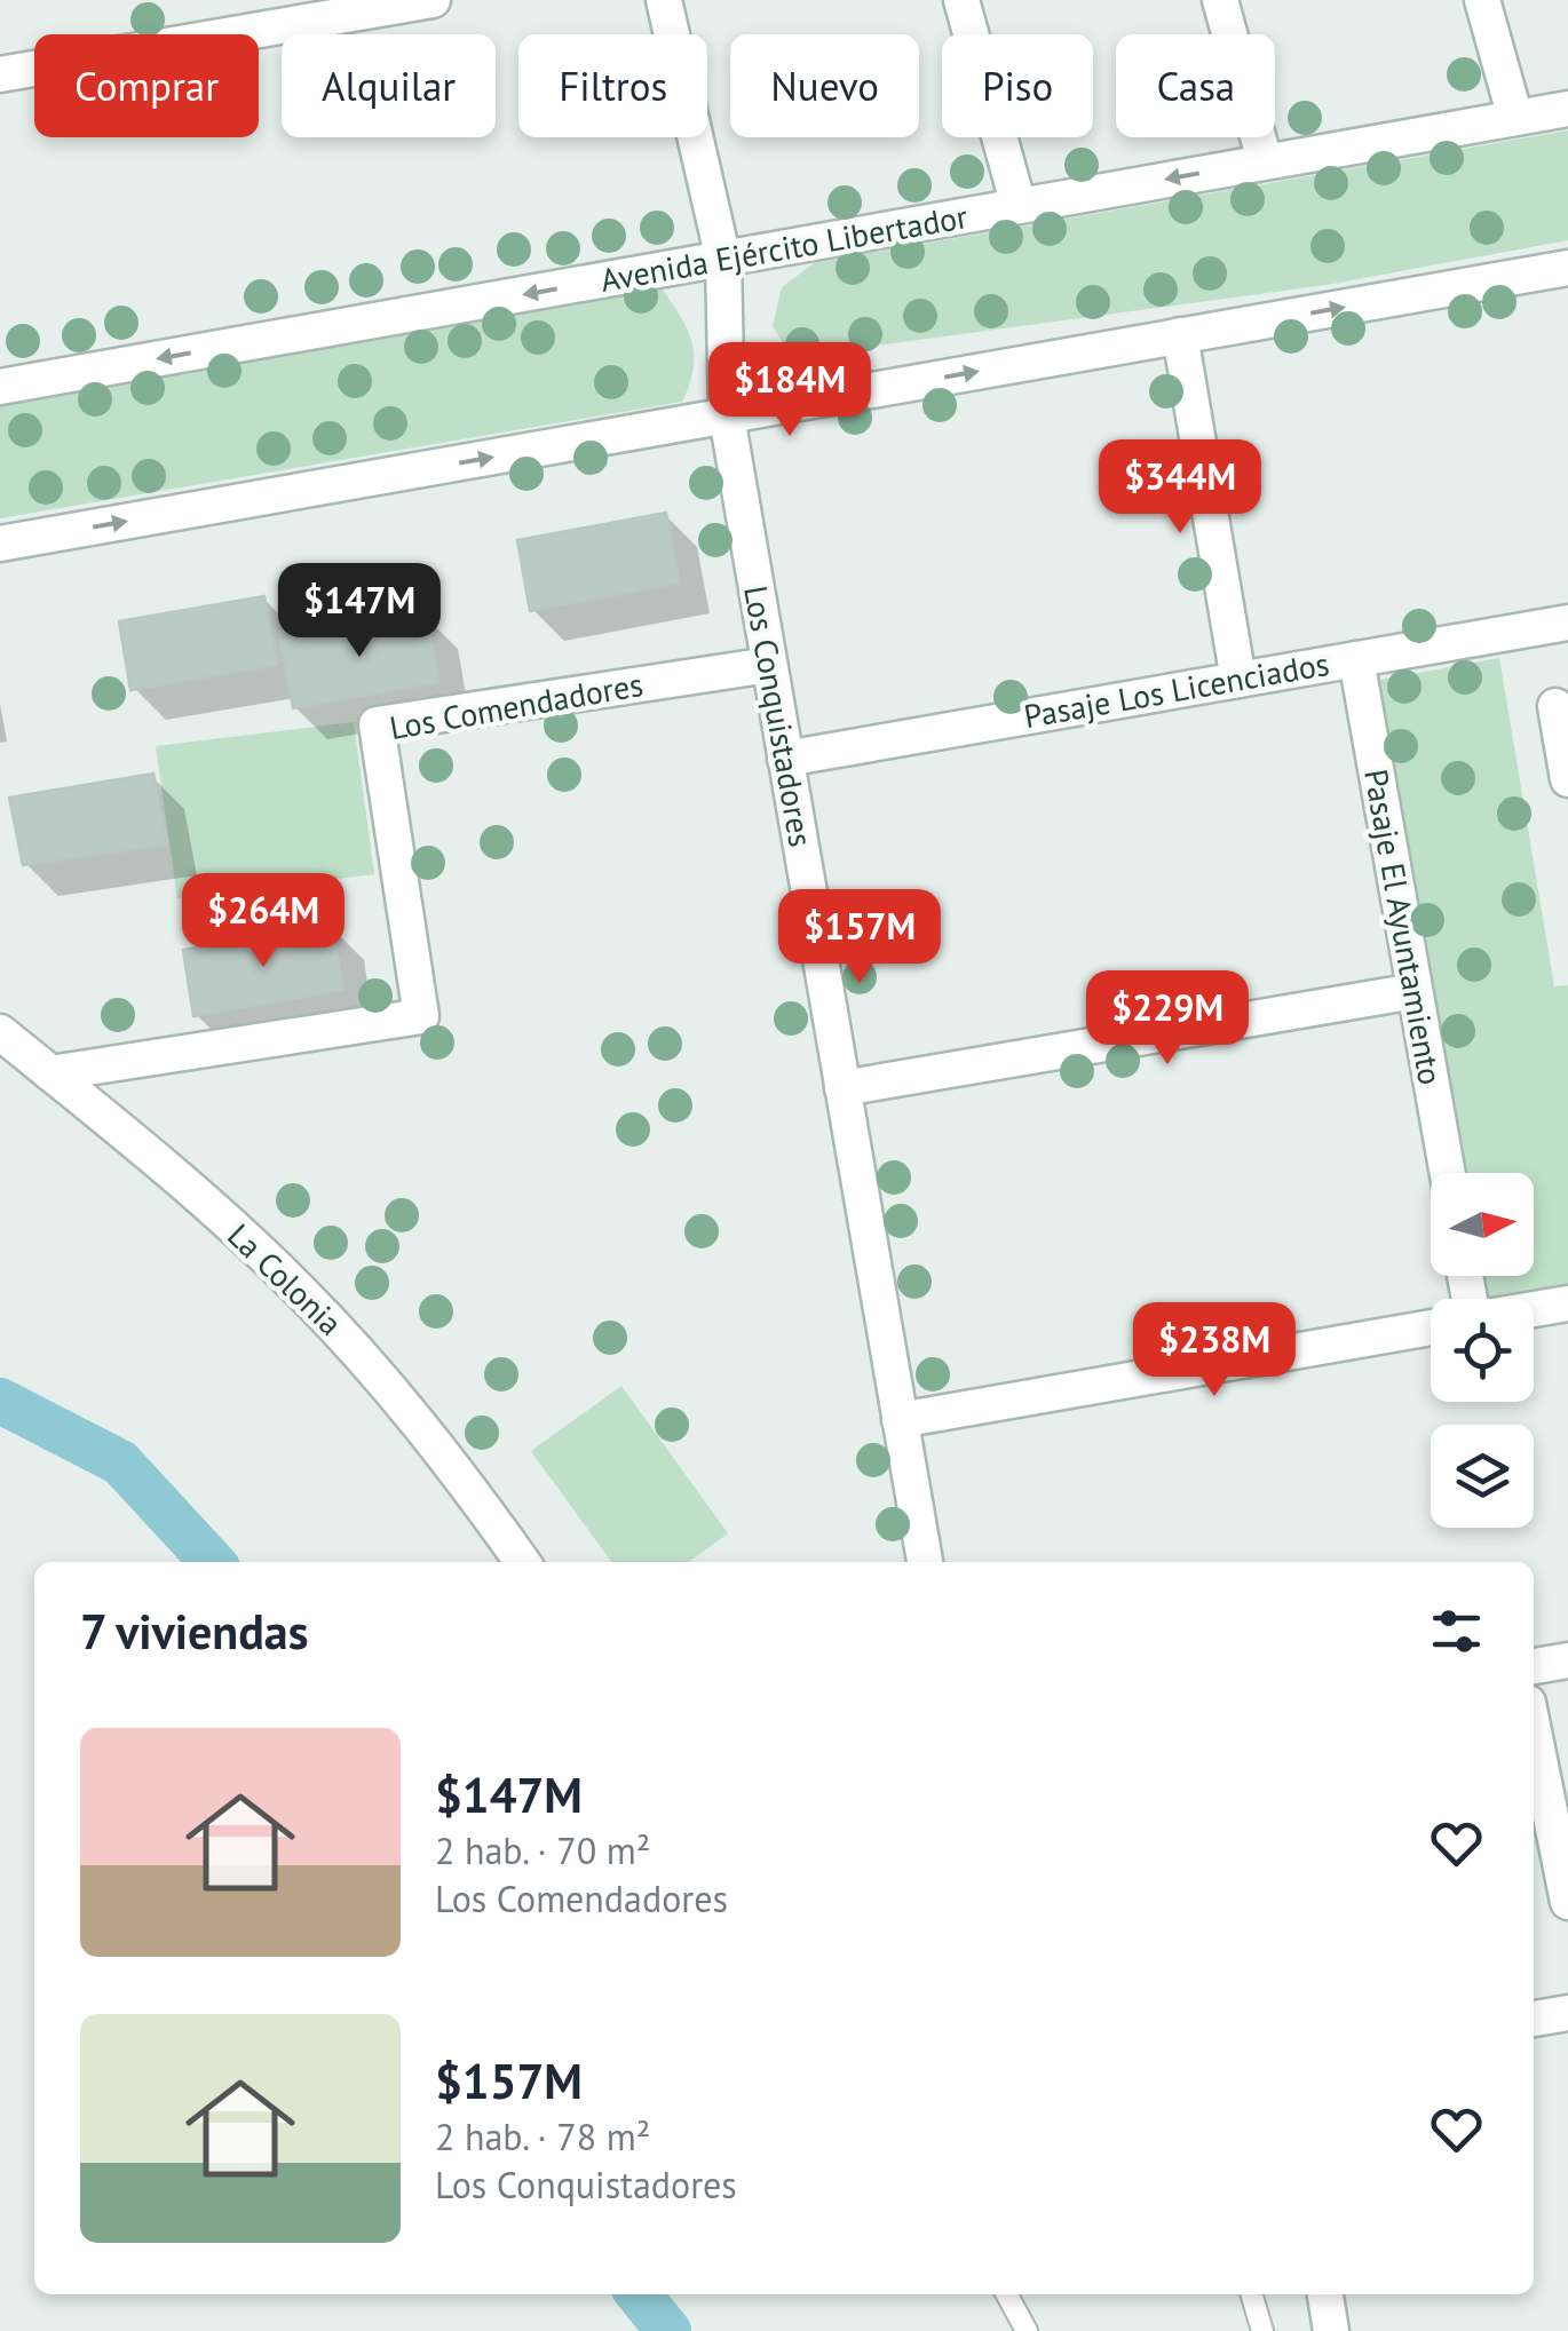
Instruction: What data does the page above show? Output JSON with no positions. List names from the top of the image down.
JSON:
{
  "streets": {
    "street": [
      "Avenida Ejército Libertador",
      "Pasaje Los Licenciados",
      "Los Comendadores",
      "Los Conquistadores",
      "Pasaje El Ayuntamiento",
      "La Colonia"
    ]
  },
  "crossings": [
    ["Avenida Ejército Libertador", "Los Conquistadores"],
    ["Pasaje Los Licenciados", "Los Conquistadores"],
    ["Pasaje Los Licenciados", "Pasaje El Ayuntamiento"],
    ["Los Comendadores", "Los Conquistadores"],
    ["Los Comendadores", "La Colonia"]
  ],
  "north": "right",
  "page": {
    "chip": [
      "Comprar",
      "Alquilar",
      "Filtros",
      "Nuevo",
      "Piso",
      "Casa"
    ],
    "price": [
      "$184M",
      "$344M",
      "$147M",
      "$264M",
      "$157M",
      "$229M",
      "$238M"
    ],
    "heading": "7 viviendas",
    "list": [
      {
        "name": "$147M",
        "note": "2 hab. · 70 m² · Los Comendadores"
      },
      {
        "name": "$157M",
        "note": "2 hab. · 78 m² · Los Conquistadores"
      }
    ]
  }
}
